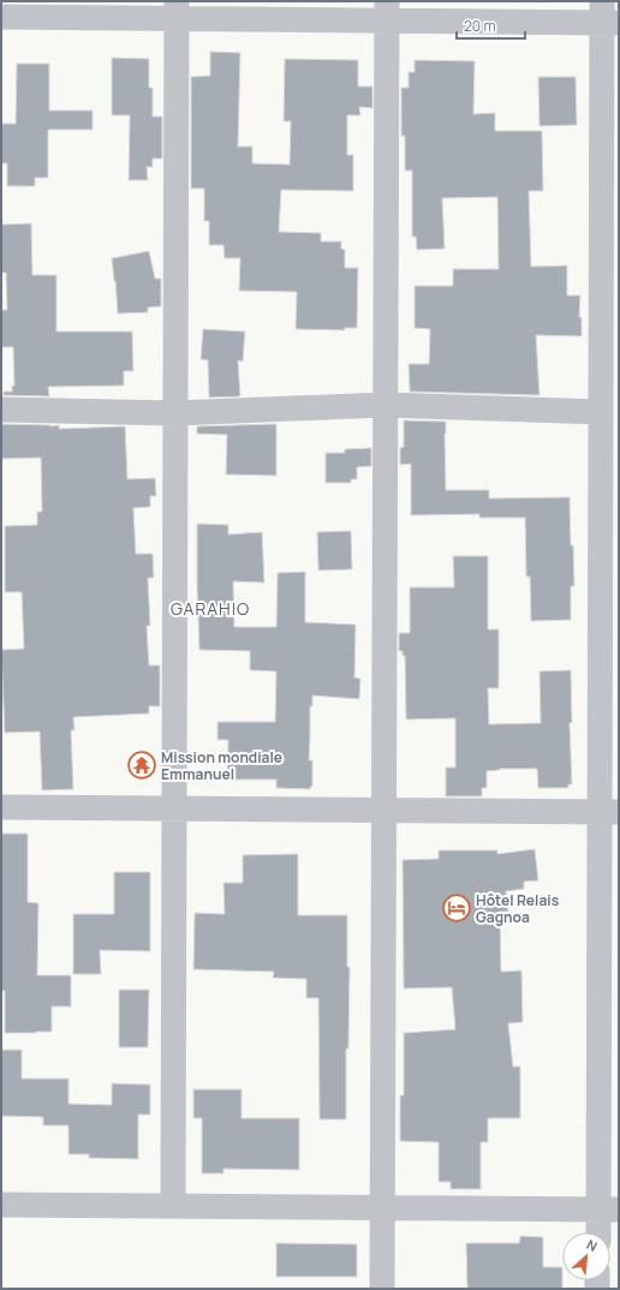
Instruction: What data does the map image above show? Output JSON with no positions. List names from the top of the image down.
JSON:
{
  "districts": ["GARAHIO"],
  "places": {
    "temple": ["Mission mondiale Emmanuel"],
    "hotel": ["Hôtel Relais Gagnoa"]
  },
  "scale_bar": "20 m",
  "north": "top right"
}
